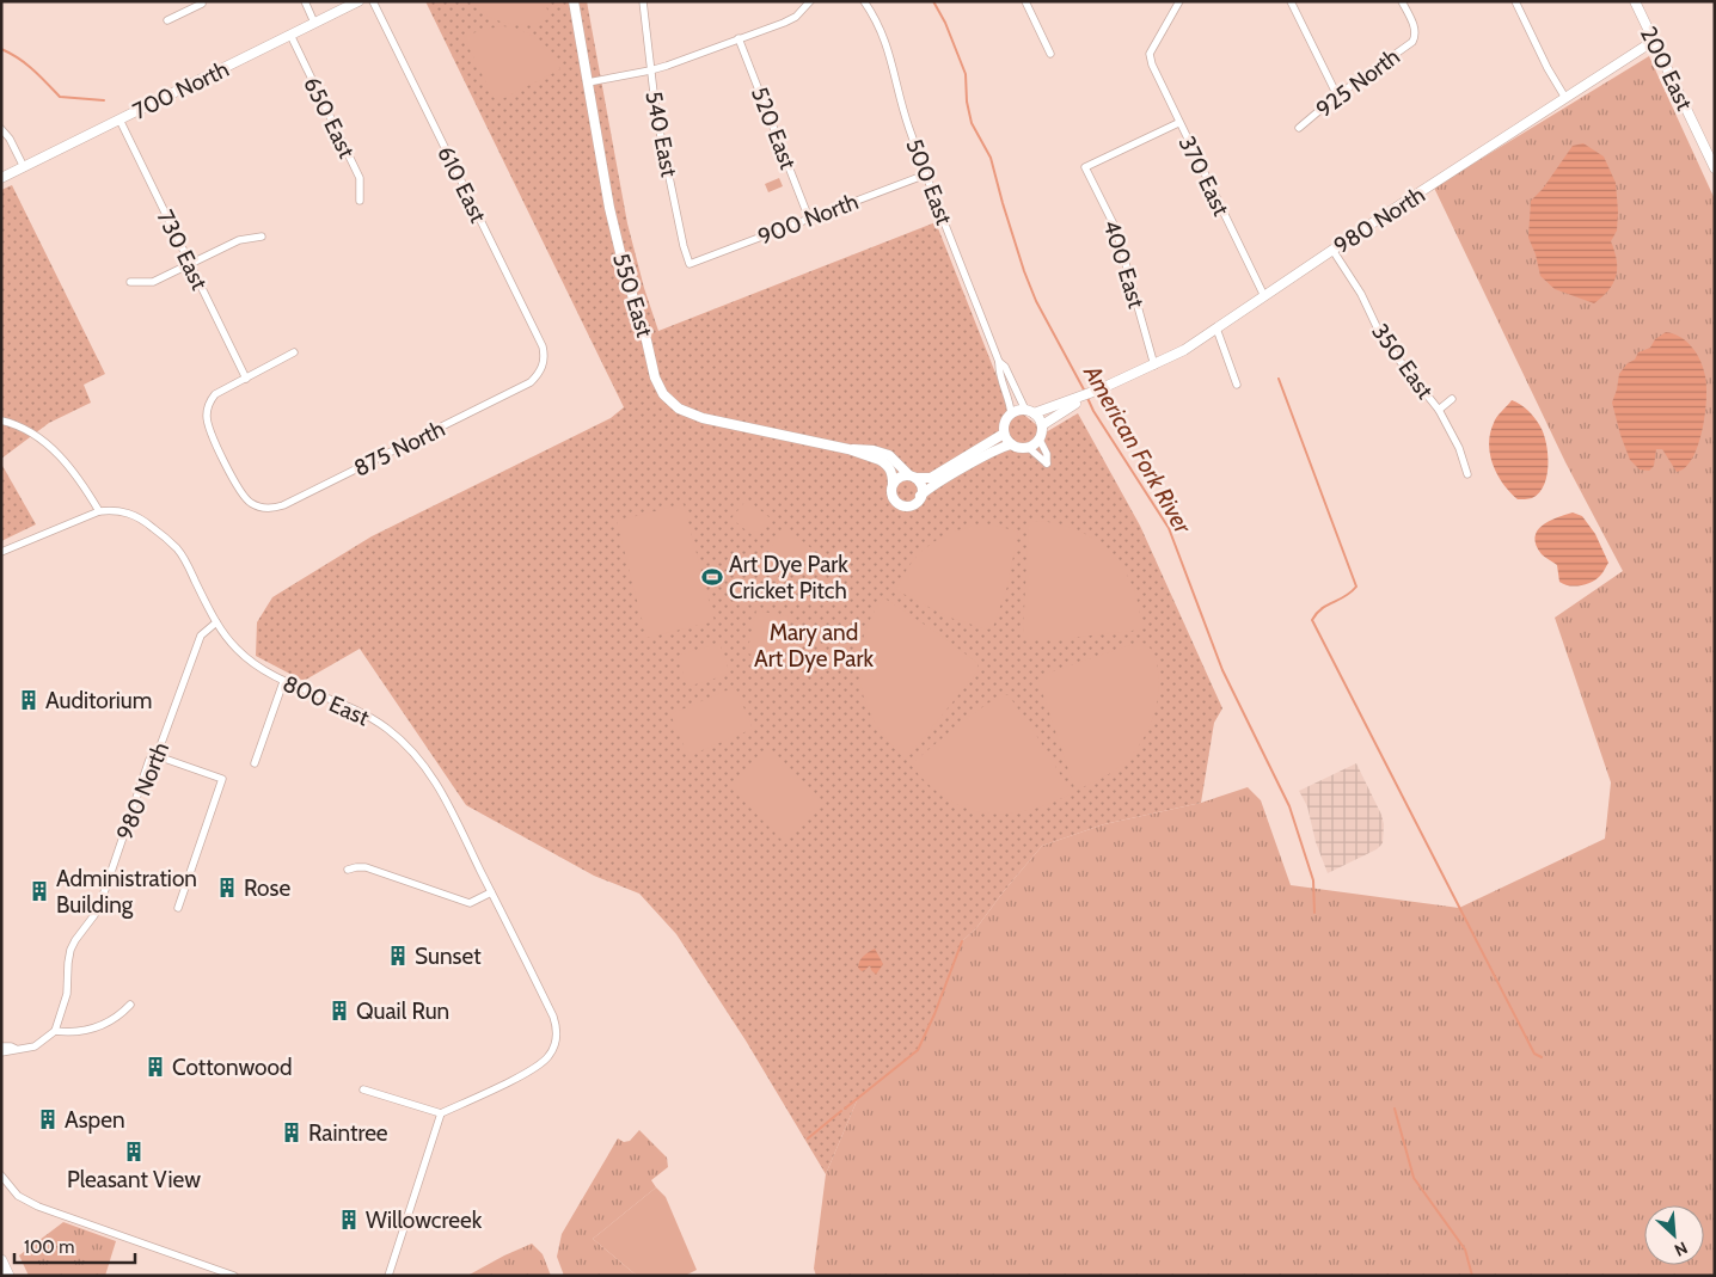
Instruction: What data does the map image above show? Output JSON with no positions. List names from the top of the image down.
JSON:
{
  "streets": {
    "street": [
      "200 East",
      "925 North",
      "700 North",
      "650 East",
      "520 East",
      "540 East",
      "370 East",
      "500 East",
      "610 East",
      "900 North",
      "980 North",
      "730 East",
      "400 East",
      "550 East",
      "350 East",
      "875 North",
      "800 East"
    ]
  },
  "crossings": [
    ["200 East", "980 North"],
    ["700 North", "650 East"],
    ["700 North", "730 East"],
    ["520 East", "900 North"],
    ["540 East", "900 North"],
    ["370 East", "980 North"],
    ["370 East", "400 East"],
    ["500 East", "900 North"],
    ["500 East", "980 North"],
    ["610 East", "875 North"],
    ["980 North", "400 East"],
    ["980 North", "350 East"],
    ["980 North", "800 East"],
    ["730 East", "875 North"]
  ],
  "water": ["American Fork River"],
  "parks": ["Mary and Art Dye Park"],
  "places": {
    "sports": ["Art Dye Park Cricket Pitch"],
    "building": [
      "Auditorium",
      "Rose",
      "Administration Building",
      "Sunset",
      "Quail Run",
      "Cottonwood",
      "Aspen",
      "Raintree",
      "Pleasant View",
      "Willowcreek"
    ]
  },
  "scale_bar": "100 m",
  "north": "bottom right"
}
